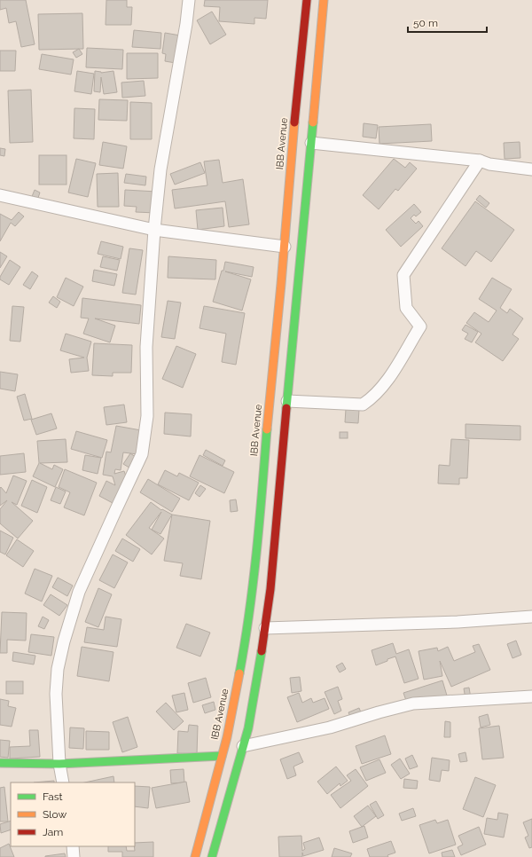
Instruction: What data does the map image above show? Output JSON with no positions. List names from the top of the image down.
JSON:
{
  "streets": {
    "main road": ["IBB Avenue"]
  },
  "legend": ["Fast", "Slow", "Jam"],
  "scale_bar": "50 m"
}
